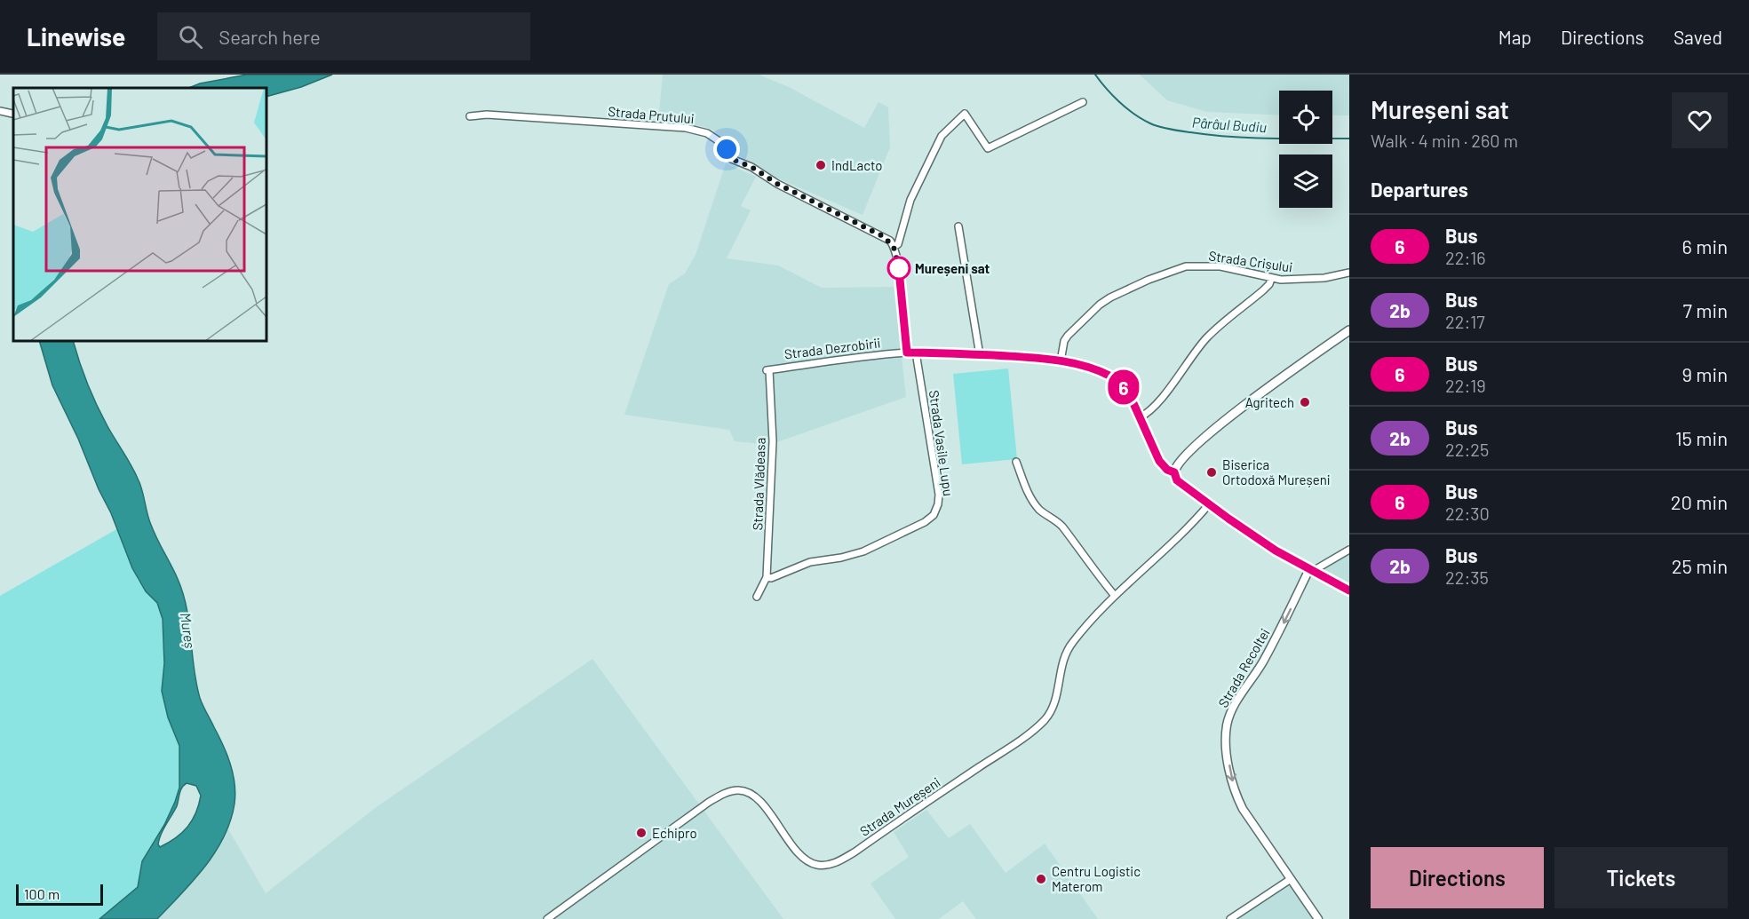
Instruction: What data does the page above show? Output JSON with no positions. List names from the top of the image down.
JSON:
{
  "streets": {
    "main road": ["Strada Dezrobirii"],
    "street": [
      "Strada Prutului",
      "Strada Crișului",
      "Strada Vasile Lupu",
      "Strada Vlădeasa",
      "Strada Recoltei",
      "Strada Mureșeni"
    ]
  },
  "crossings": [
    ["Strada Crișului", "Strada Dezrobirii"],
    ["Strada Dezrobirii", "Strada Vasile Lupu"],
    ["Strada Dezrobirii", "Strada Vlădeasa"],
    ["Strada Dezrobirii", "Strada Recoltei"],
    ["Strada Dezrobirii", "Strada Mureșeni"],
    ["Strada Vasile Lupu", "Strada Vlădeasa"]
  ],
  "one_way": ["Strada Recoltei"],
  "water": ["Pârâul Budiu", "Mureș"],
  "places": [
    "IndLacto",
    "Mureșeni sat",
    "Agritech",
    "Biserica Ortodoxă Mureșeni",
    "Echipro",
    "Centru Logistic Materom"
  ],
  "lines": ["bus line 6"],
  "scale_bar": "100 m",
  "page": {
    "header": "Linewise",
    "search": "Search here",
    "nav": ["Map", "Directions", "Saved"],
    "on_map": "6",
    "heading": [
      ["Mureșeni sat", "Walk · 4 min · 260 m"],
      "Departures"
    ],
    "list": [
      {
        "mark": "6",
        "name": "Bus",
        "note": "22:16",
        "value": "6 min"
      },
      {
        "mark": "2b",
        "name": "Bus",
        "note": "22:17",
        "value": "7 min"
      },
      {
        "mark": "6",
        "name": "Bus",
        "note": "22:19",
        "value": "9 min"
      },
      {
        "mark": "2b",
        "name": "Bus",
        "note": "22:25",
        "value": "15 min"
      },
      {
        "mark": "6",
        "name": "Bus",
        "note": "22:30",
        "value": "20 min"
      },
      {
        "mark": "2b",
        "name": "Bus",
        "note": "22:35",
        "value": "25 min"
      }
    ],
    "buttons": ["Directions", "Tickets"],
    "scale": "100 m"
  }
}
